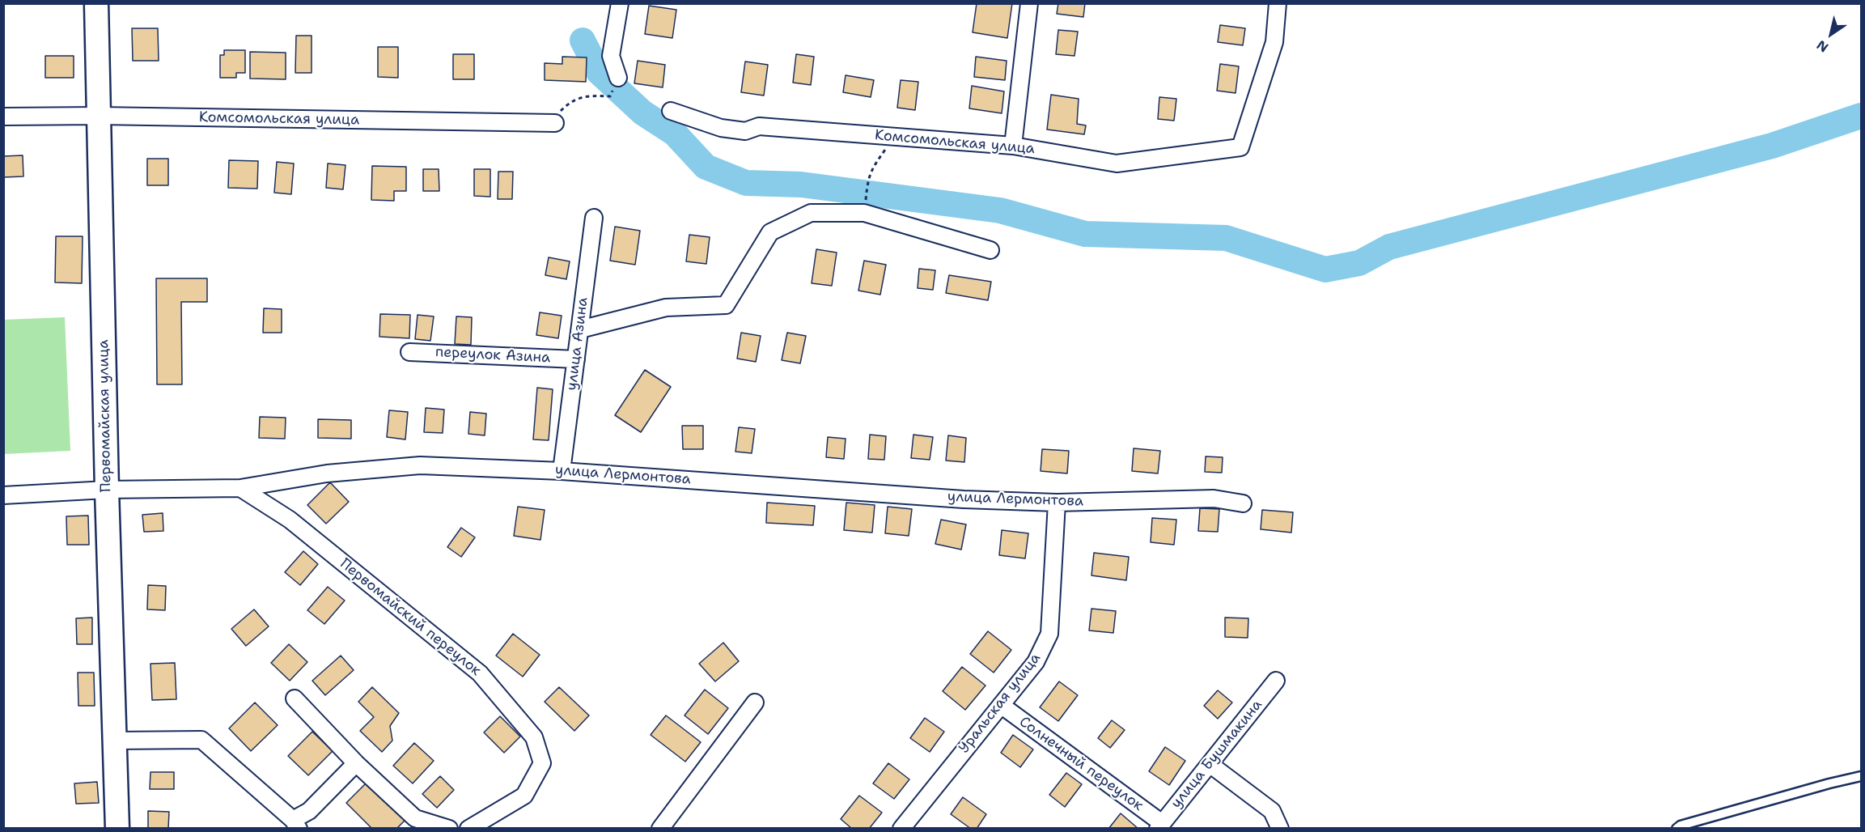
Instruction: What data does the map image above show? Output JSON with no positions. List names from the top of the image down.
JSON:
{
  "streets": {
    "street": [
      "Комсомольская улица",
      "улица Азина",
      "переулок Азина",
      "Первомайская улица",
      "улица Лермонтова",
      "Первомайский переулок",
      "Уральская улица",
      "улица Бушмакина",
      "Солнечный переулок"
    ]
  },
  "crossings": [
    ["Комсомольская улица", "Первомайская улица"],
    ["улица Азина", "переулок Азина"],
    ["улица Азина", "улица Лермонтова"],
    ["Первомайская улица", "улица Лермонтова"],
    ["улица Лермонтова", "Первомайский переулок"],
    ["улица Лермонтова", "Уральская улица"],
    ["Уральская улица", "Солнечный переулок"],
    ["улица Бушмакина", "Солнечный переулок"]
  ],
  "north": "bottom left"
}
